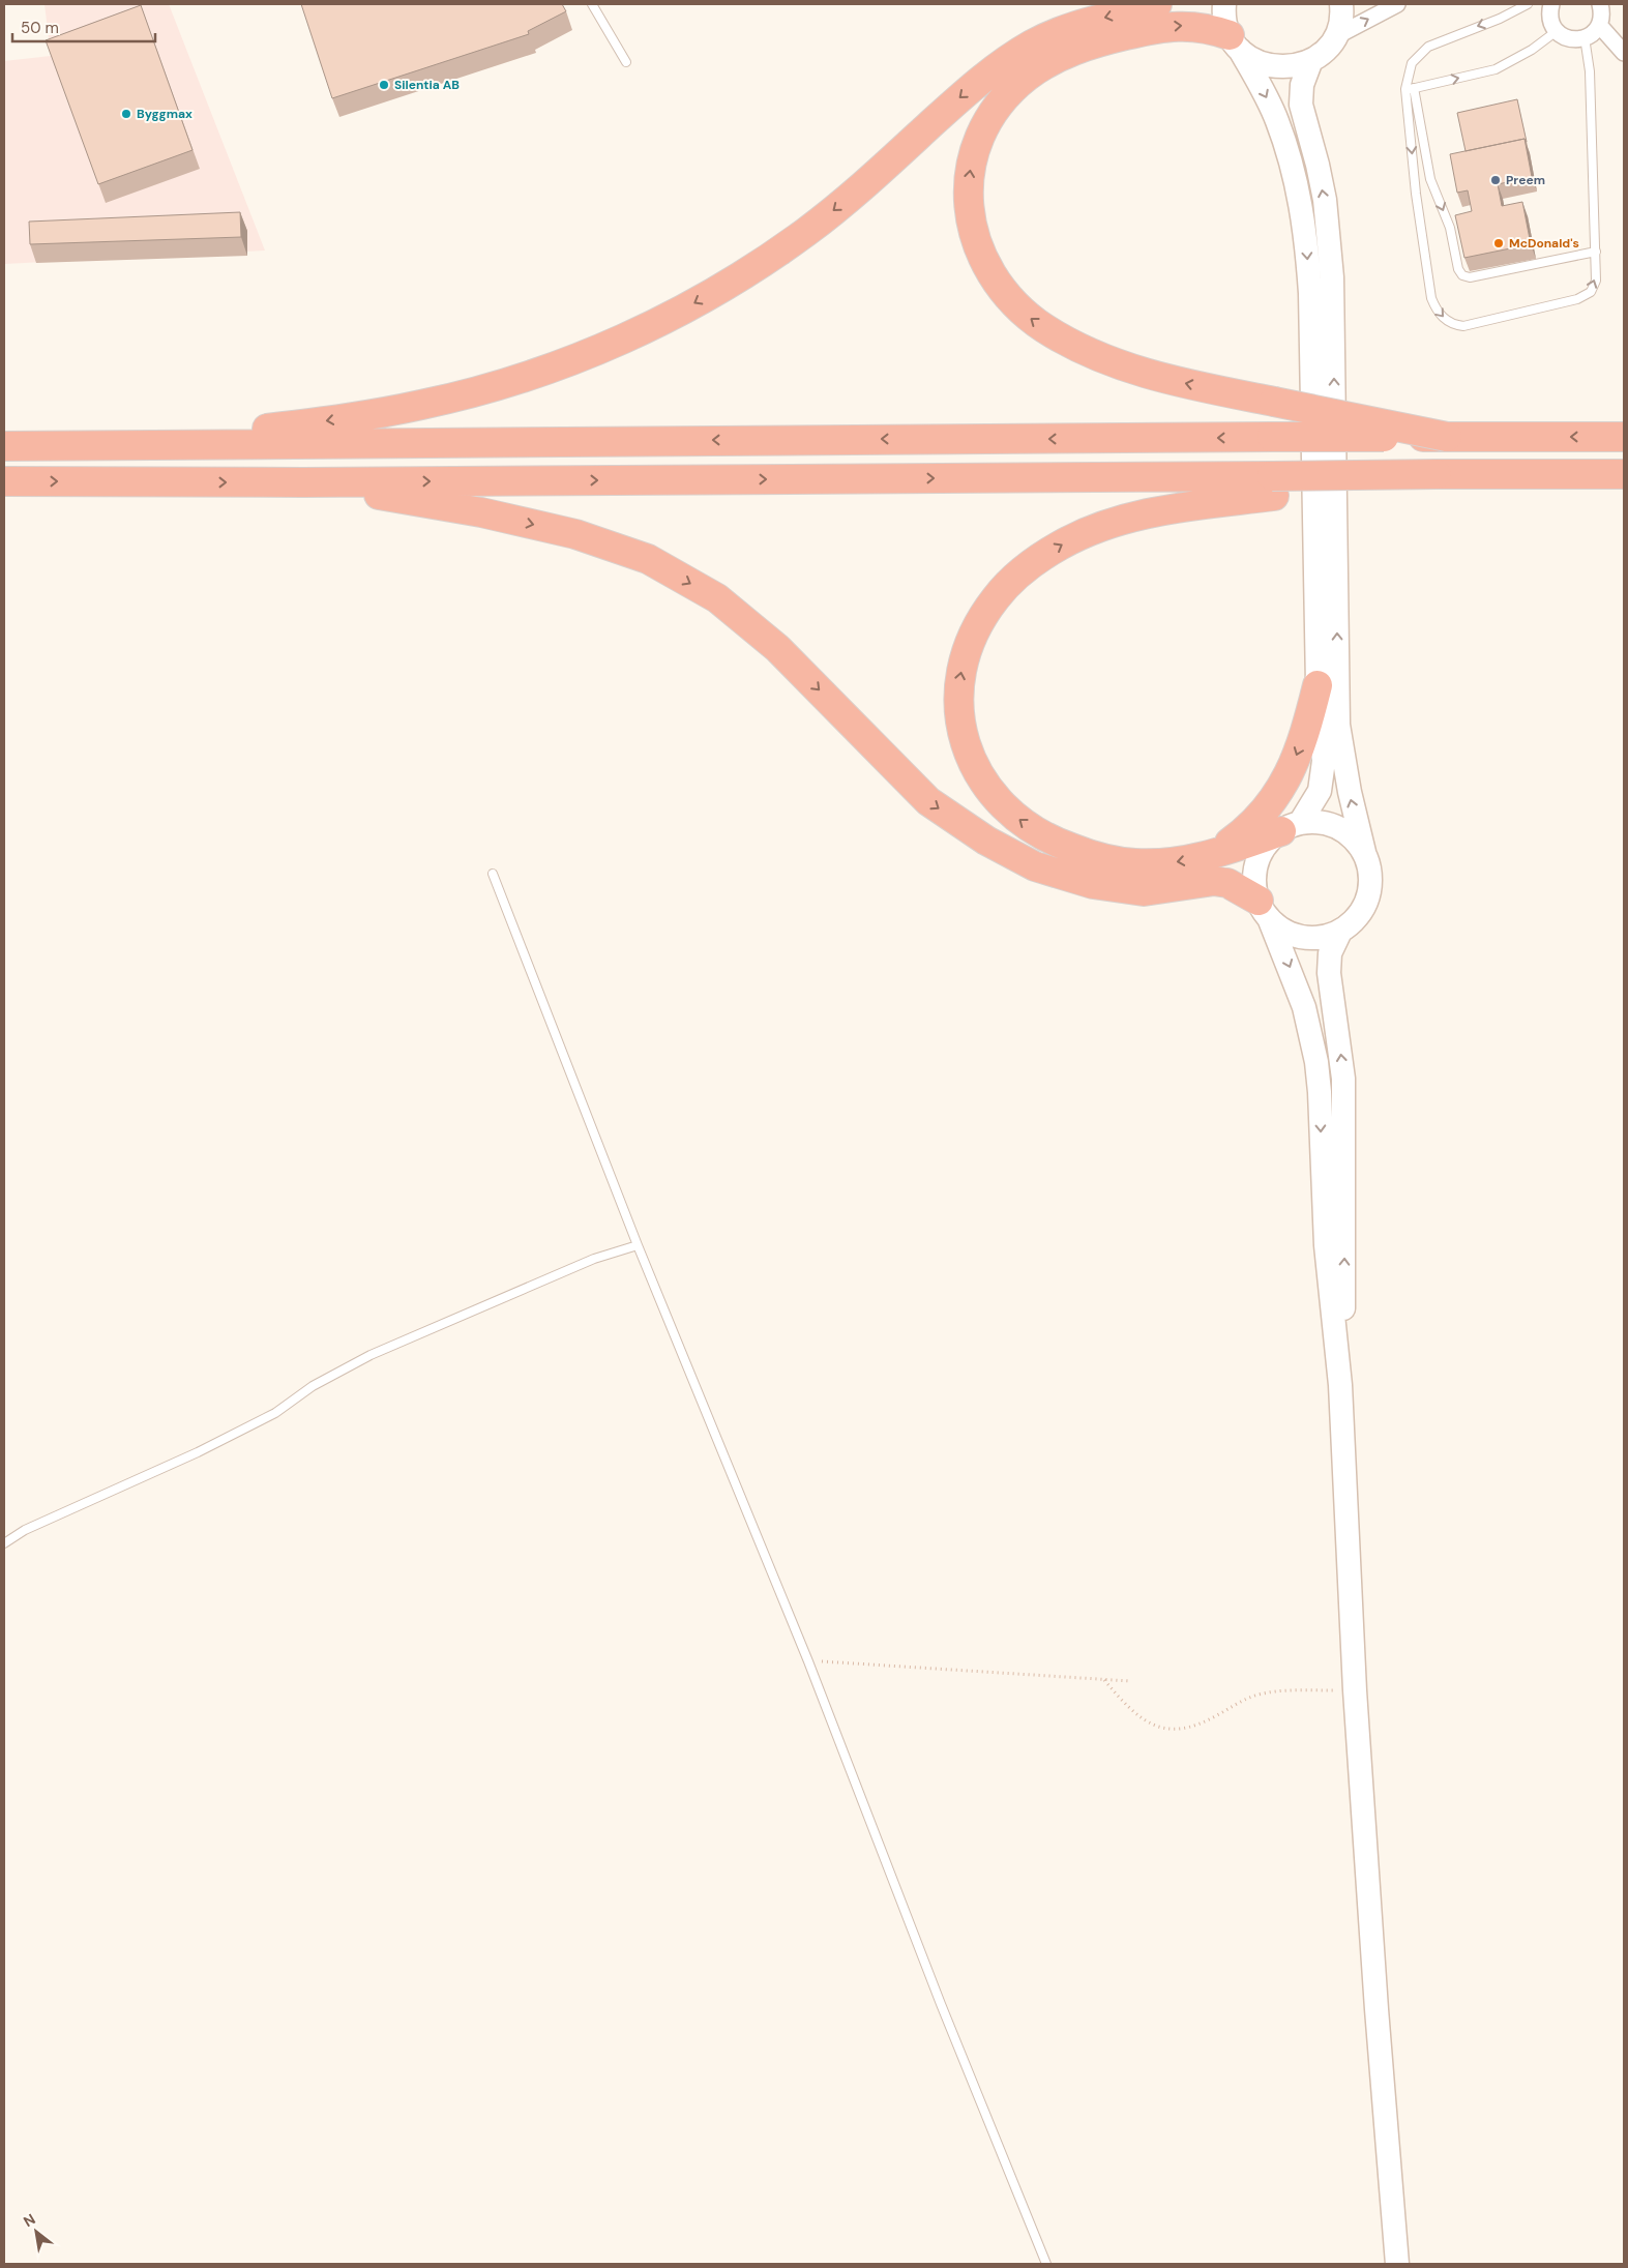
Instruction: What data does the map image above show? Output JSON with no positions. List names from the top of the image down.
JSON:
{
  "places": [
    "Silentia AB",
    "Byggmax",
    "Preem",
    "McDonald's"
  ],
  "scale_bar": "50 m",
  "north": "top left"
}
